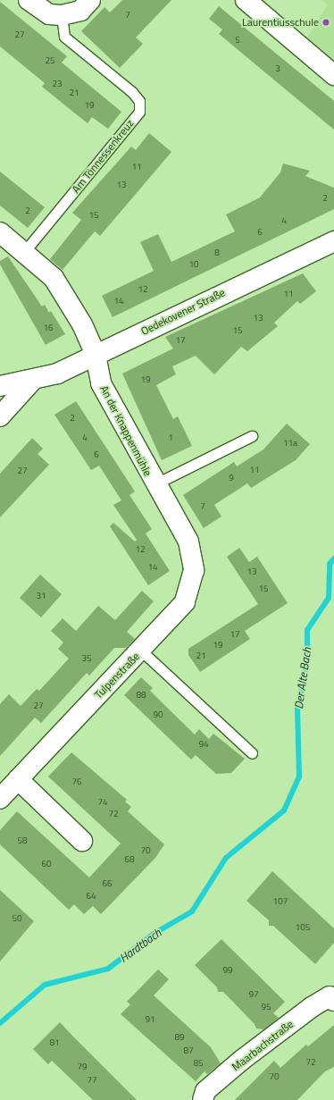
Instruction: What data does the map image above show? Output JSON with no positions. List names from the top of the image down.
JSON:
{
  "streets": {
    "street": [
      "Oedekovener Straße",
      "An der Knappenmühle",
      "Tulpenstraße",
      "Maarbachstraße"
    ],
    "lane": ["Am Tönnessenkreuz"]
  },
  "crossings": [
    ["Am Tönnessenkreuz", "An der Knappenmühle"],
    ["Oedekovener Straße", "An der Knappenmühle"],
    ["An der Knappenmühle", "Tulpenstraße"]
  ],
  "water": ["Der Alte Bach", "Hardtbach"],
  "places": ["Laurentiusschule"],
  "house_numbers": [
    "7",
    "27",
    "5",
    "25",
    "3",
    "23",
    "21",
    "19",
    "11",
    "13",
    "2",
    "2",
    "15",
    "4",
    "6",
    "8",
    "10",
    "12",
    "11",
    "14",
    "13",
    "16",
    "15",
    "17",
    "19",
    "2",
    "4",
    "1",
    "11a",
    "6",
    "11",
    "27",
    "9",
    "7",
    "12",
    "14",
    "13",
    "15",
    "31",
    "17",
    "19",
    "21",
    "35",
    "88",
    "27",
    "90",
    "94",
    "76",
    "74",
    "72",
    "58",
    "70",
    "68",
    "60",
    "66",
    "64",
    "107",
    "50",
    "105",
    "99",
    "97",
    "95",
    "91",
    "89",
    "81",
    "87",
    "72",
    "85",
    "79",
    "70",
    "77"
  ]
}
